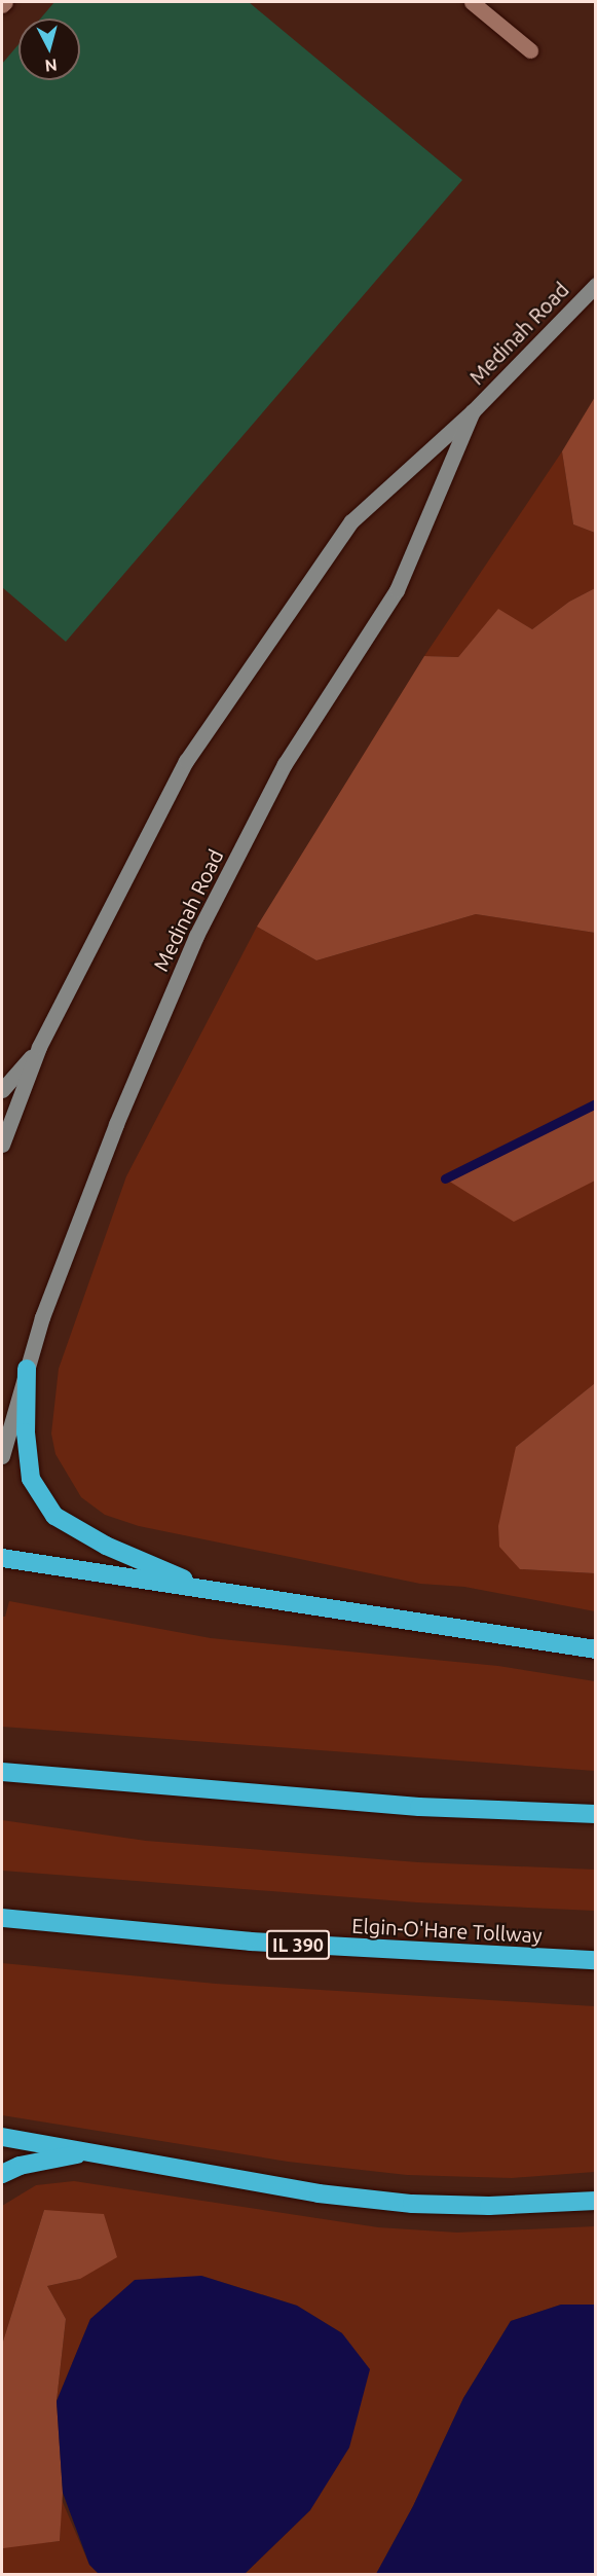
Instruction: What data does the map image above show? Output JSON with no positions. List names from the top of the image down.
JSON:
{
  "streets": {
    "highway": ["Elgin-O'Hare Tollway", "IL 390"],
    "main road": ["Medinah Road"]
  },
  "north": "bottom"
}
